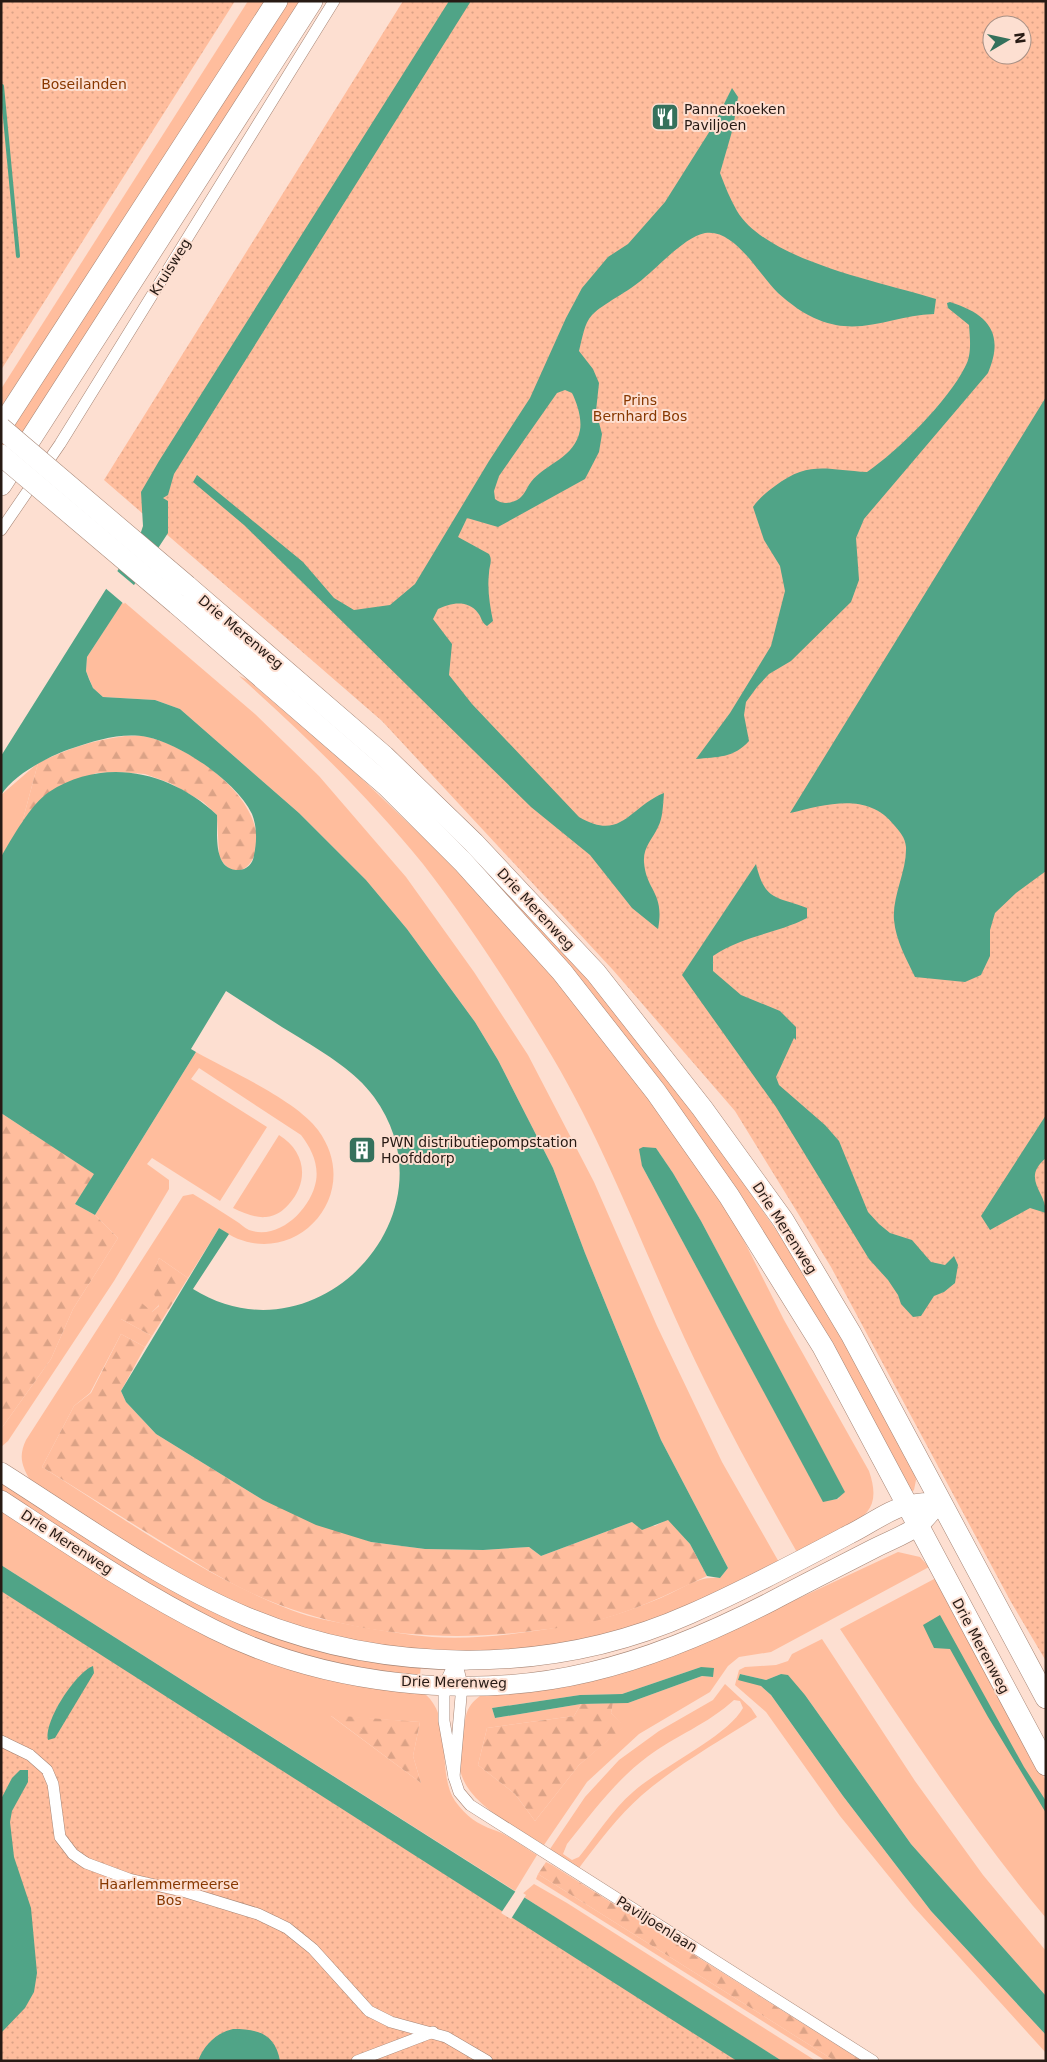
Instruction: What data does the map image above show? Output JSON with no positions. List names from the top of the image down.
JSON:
{
  "streets": {
    "highway": ["Kruisweg", "Drie Merenweg"],
    "street": ["Paviljoenlaan"]
  },
  "crossings": [
    ["Drie Merenweg", "Paviljoenlaan"]
  ],
  "parks": ["Boseilanden", "Prins Bernhard Bos", "Haarlemmermeerse Bos"],
  "places": {
    "restaurant": ["Pannenkoeken Paviljoen"],
    "building": ["PWN distributiepompstation Hoofddorp"]
  },
  "north": "right"
}
